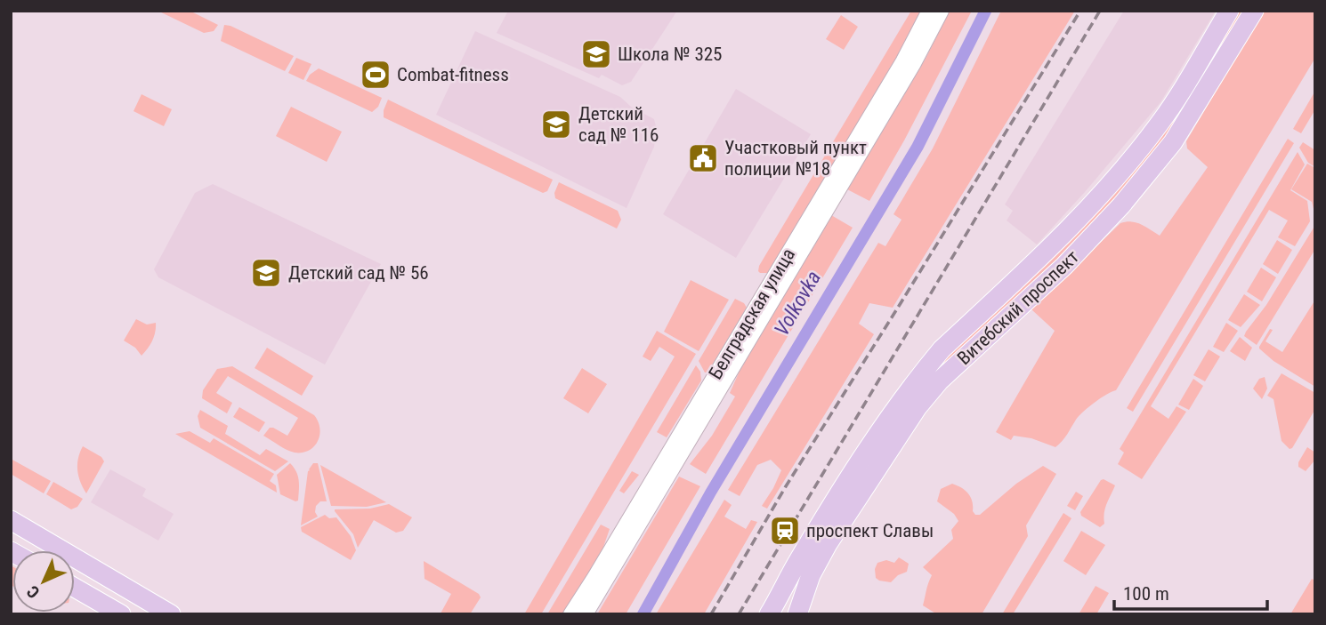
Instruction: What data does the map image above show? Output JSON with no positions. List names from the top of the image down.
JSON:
{
  "streets": {
    "main road": ["Витебский проспект"],
    "street": ["Белградская улица"]
  },
  "water": ["Volkovka"],
  "places": {
    "school or university": ["Школа № 325", "Детский сад № 116", "Детский сад № 56"],
    "sports": ["Combat-fitness"],
    "public building": ["Участковый пункт полиции №18"],
    "station": ["проспект Славы"]
  },
  "scale_bar": "100 m",
  "north": "bottom left"
}
